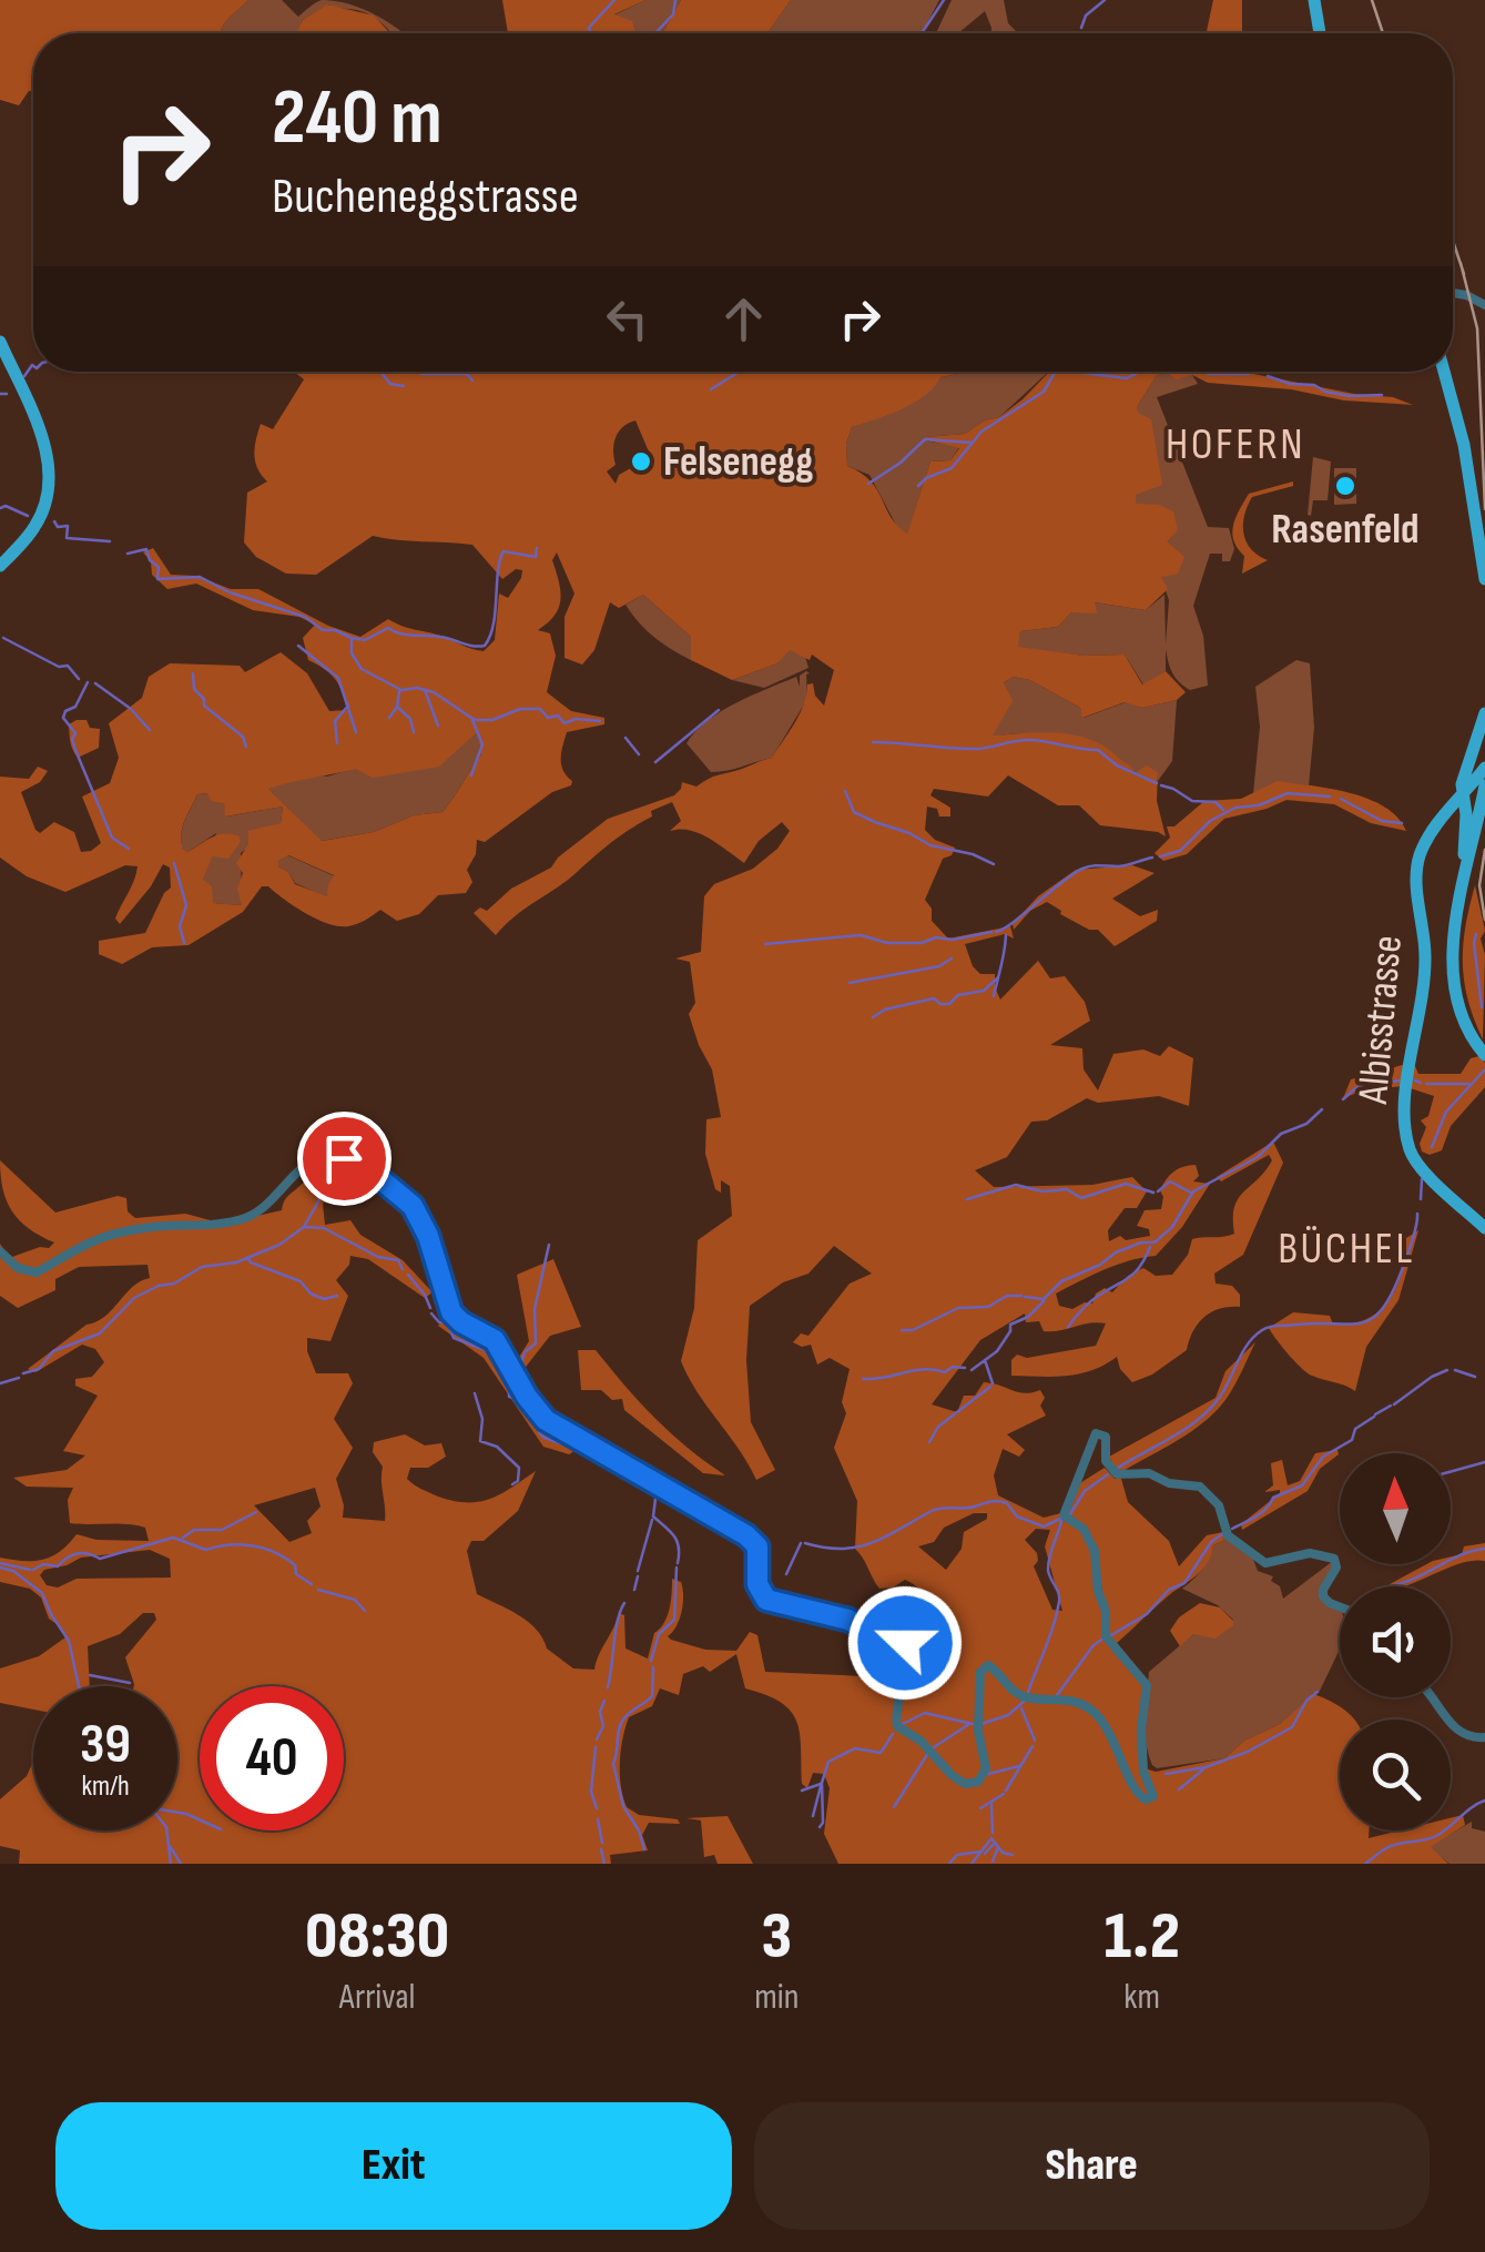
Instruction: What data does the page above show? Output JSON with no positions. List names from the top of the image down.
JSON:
{
  "streets": {
    "main road": ["Albisstrasse"]
  },
  "districts": ["HOFERN", "BÜCHEL"],
  "places": ["Felsenegg", "Rasenfeld"],
  "north": "top",
  "page": {
    "turn": ["240 m", "Bucheneggstrasse"],
    "speed": "39 km/h",
    "limit": "40",
    "eta": [
      "08:30",
      "Arrival",
      "3",
      "min",
      "1.2",
      "km"
    ],
    "buttons": ["Exit", "Share"]
  }
}
